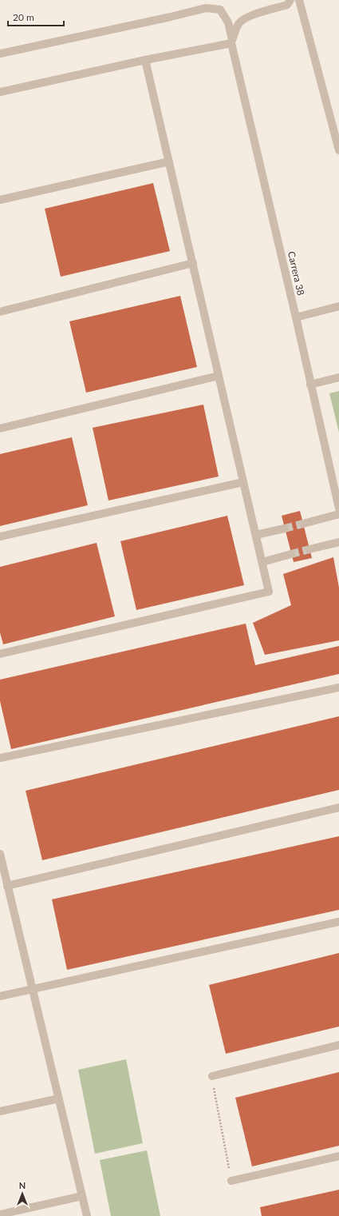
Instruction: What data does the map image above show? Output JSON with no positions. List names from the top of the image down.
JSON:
{
  "streets": {
    "street": ["Carrera 38"]
  },
  "scale_bar": "20 m",
  "north": "top"
}
